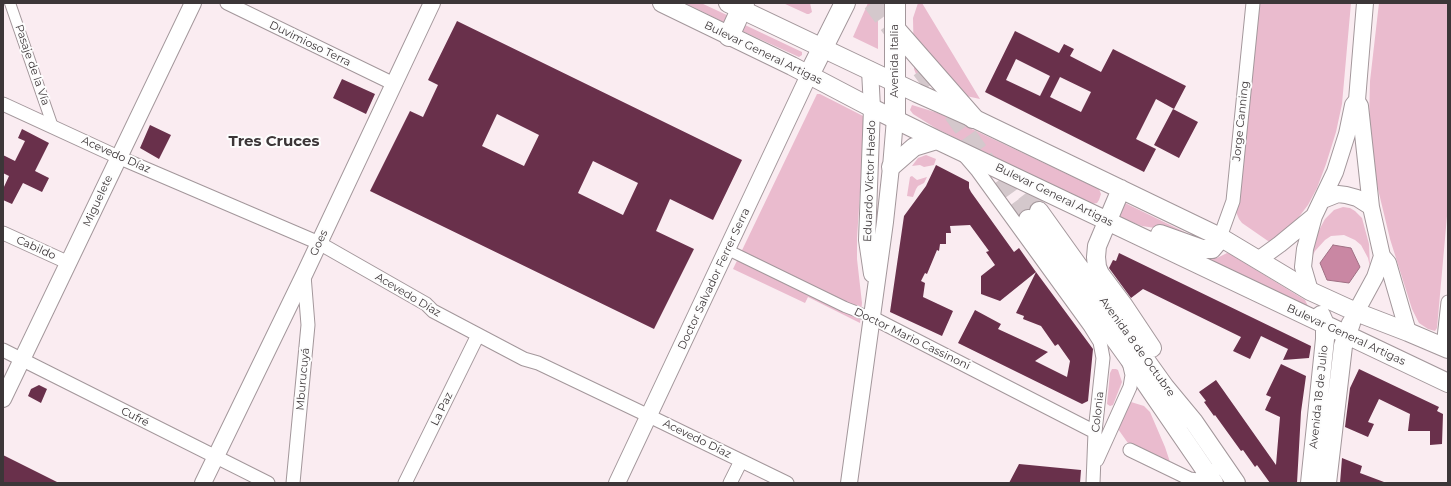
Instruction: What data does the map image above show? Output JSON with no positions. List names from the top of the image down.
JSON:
{
  "streets": {
    "main road": [
      "Bulevar General Artigas",
      "Avenida Italia",
      "Avenida 8 de Octubre",
      "Avenida 18 de Julio"
    ],
    "street": [
      "Duvimioso Terra",
      "Pasaje de la Vía",
      "Jorge Canning",
      "Acevedo Díaz",
      "Eduardo Víctor Haedo",
      "Miguelete",
      "Goes",
      "Cabildo",
      "Doctor Salvador Ferrer Serra",
      "Doctor Mario Cassinoni",
      "Mburucuyá",
      "La Paz",
      "Colonia",
      "Cufré"
    ]
  },
  "crossings": [
    ["Duvimioso Terra", "Goes"],
    ["Bulevar General Artigas", "Avenida Italia"],
    ["Bulevar General Artigas", "Eduardo Víctor Haedo"],
    ["Bulevar General Artigas", "Doctor Salvador Ferrer Serra"],
    ["Bulevar General Artigas", "Avenida 18 de Julio"],
    ["Bulevar General Artigas", "Colonia"],
    ["Avenida Italia", "Eduardo Víctor Haedo"],
    ["Pasaje de la Vía", "Acevedo Díaz"],
    ["Acevedo Díaz", "Miguelete"],
    ["Acevedo Díaz", "Goes"],
    ["Acevedo Díaz", "Doctor Salvador Ferrer Serra"],
    ["Acevedo Díaz", "La Paz"],
    ["Eduardo Víctor Haedo", "Doctor Mario Cassinoni"],
    ["Miguelete", "Cabildo"],
    ["Miguelete", "Cufré"],
    ["Goes", "Mburucuyá"],
    ["Goes", "Cufré"],
    ["Doctor Salvador Ferrer Serra", "Doctor Mario Cassinoni"],
    ["Doctor Mario Cassinoni", "Colonia"],
    ["Avenida 8 de Octubre", "Colonia"]
  ],
  "districts": ["Tres Cruces"]
}
